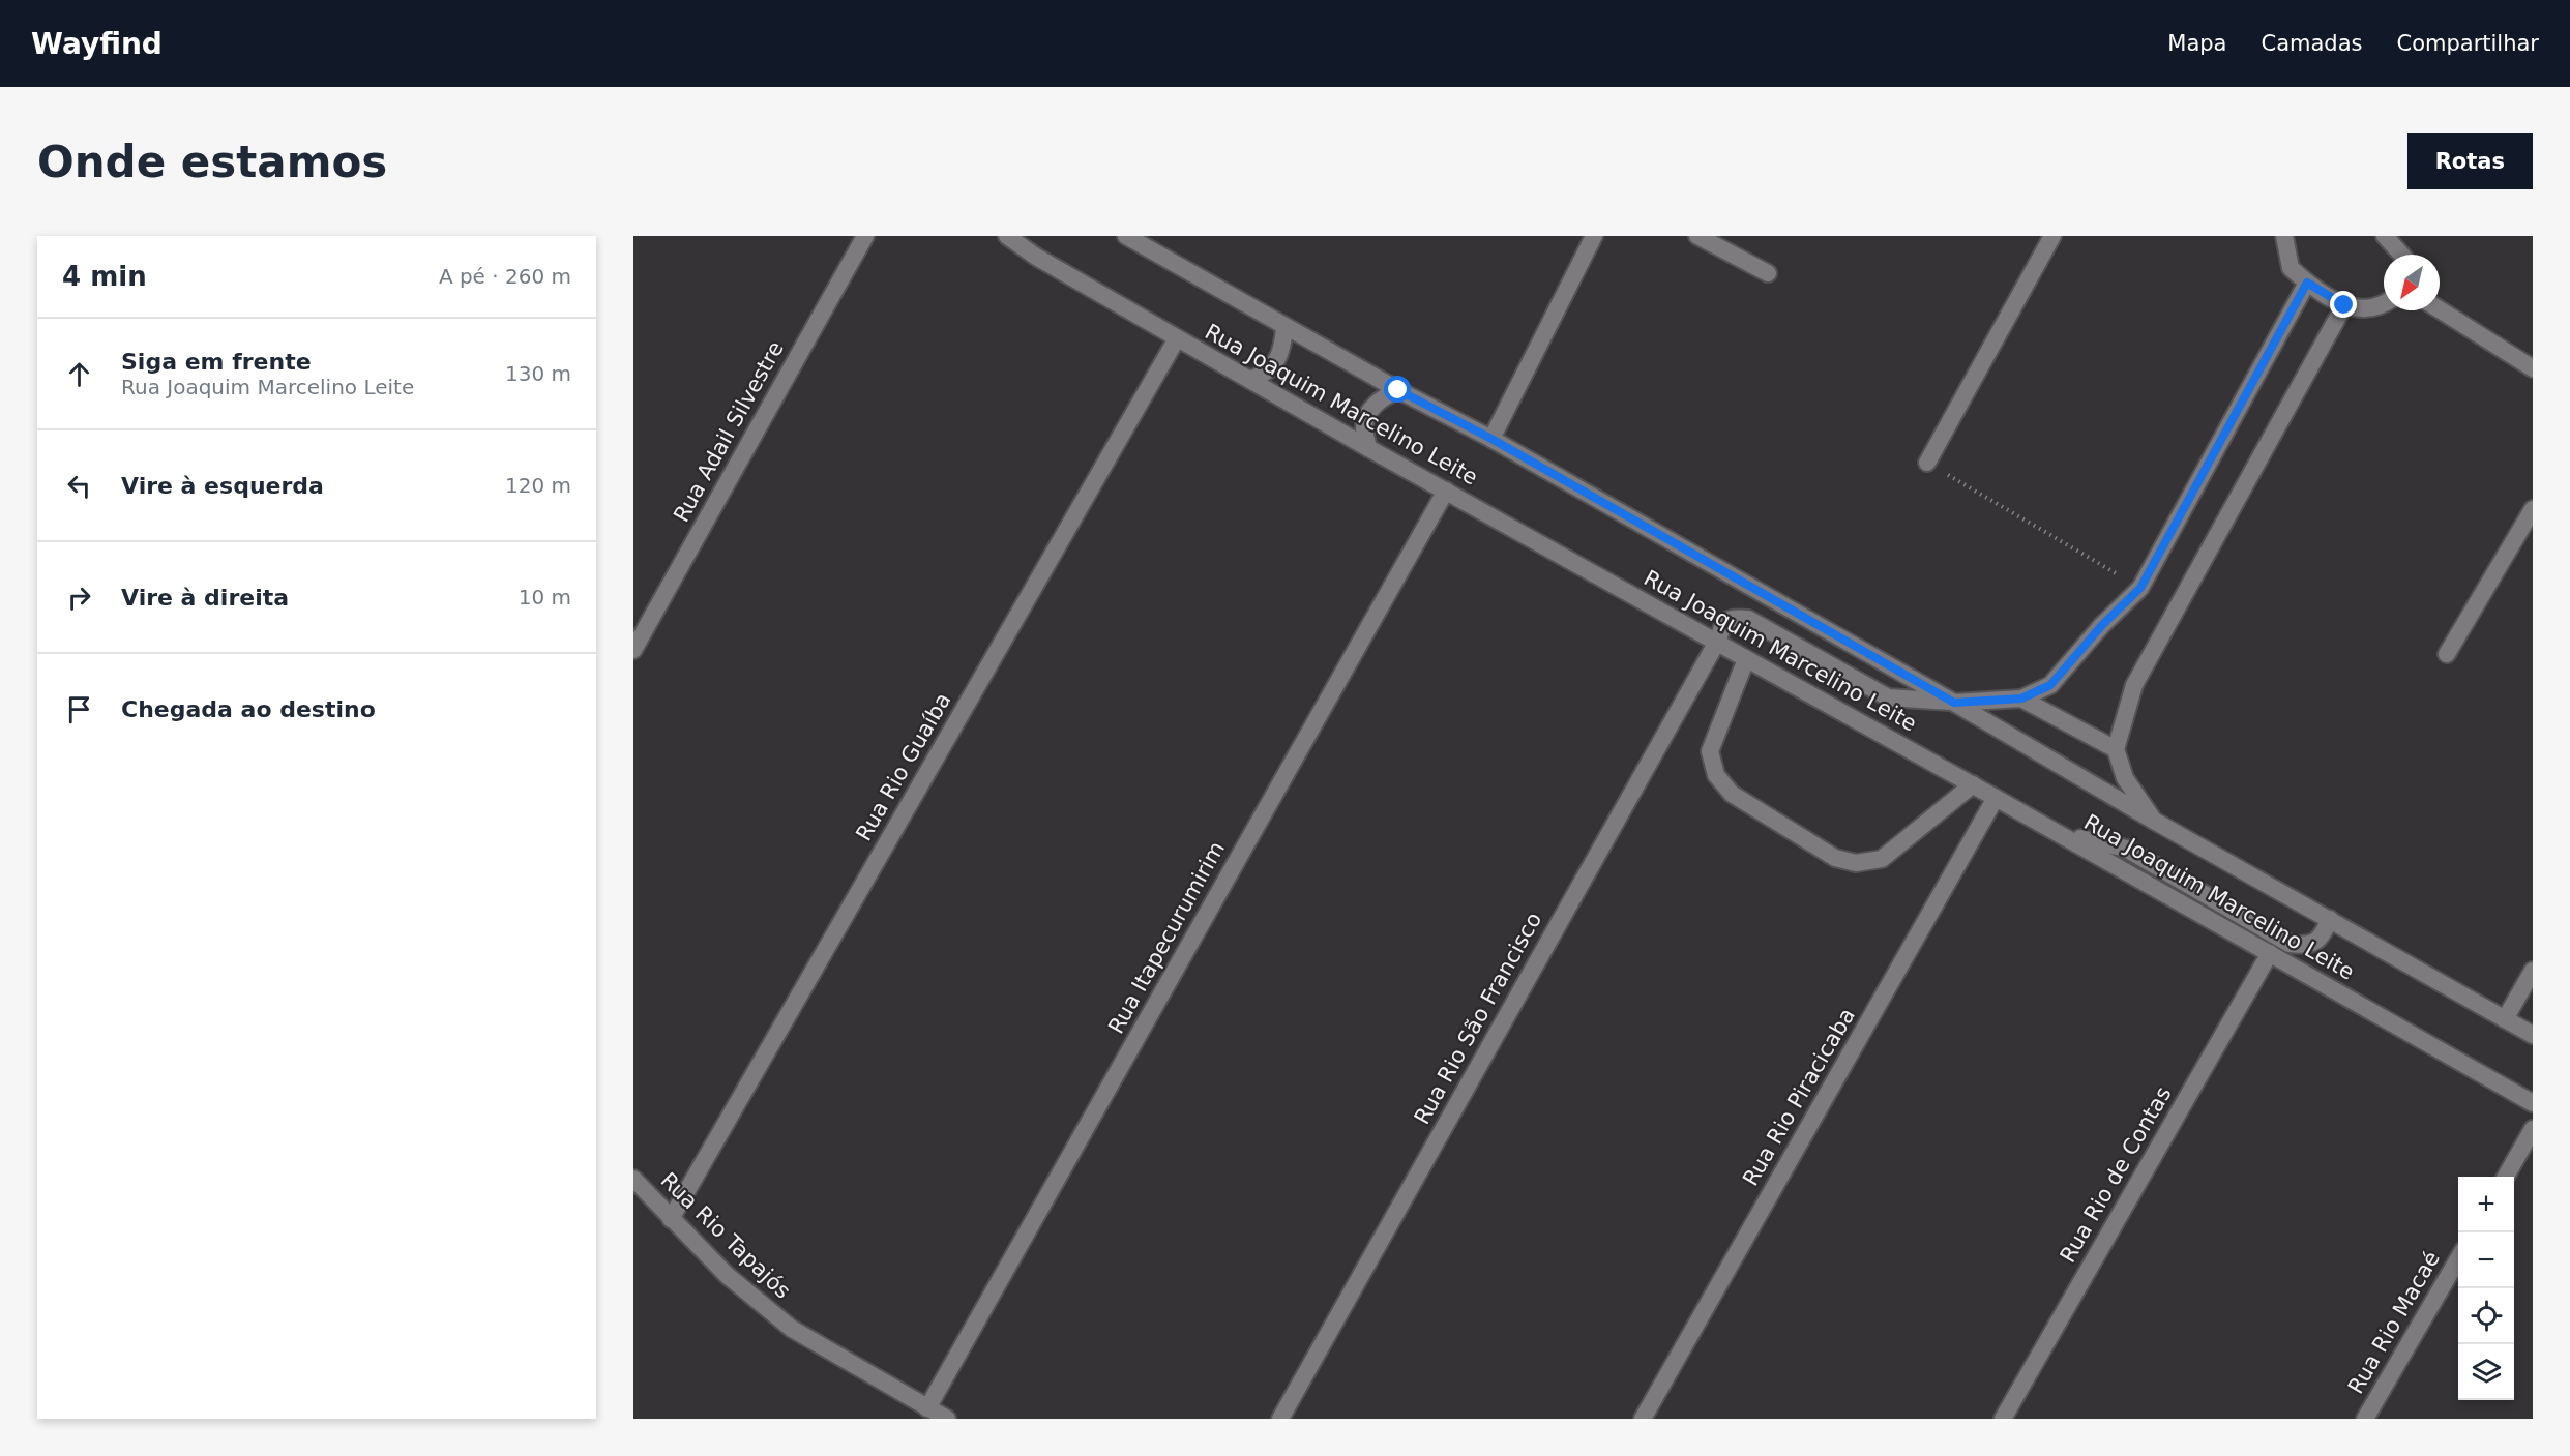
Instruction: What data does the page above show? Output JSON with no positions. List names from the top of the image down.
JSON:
{
  "streets": {
    "street": [
      "Rua Joaquim Marcelino Leite",
      "Rua Adail Silvestre",
      "Rua Rio Guaíba",
      "Rua Itapecurumirim",
      "Rua Rio São Francisco",
      "Rua Rio Piracicaba",
      "Rua Rio de Contas",
      "Rua Rio Tapajós",
      "Rua Rio Macaé"
    ]
  },
  "crossings": [
    ["Rua Joaquim Marcelino Leite", "Rua Rio Guaíba"],
    ["Rua Joaquim Marcelino Leite", "Rua Itapecurumirim"],
    ["Rua Joaquim Marcelino Leite", "Rua Rio São Francisco"],
    ["Rua Joaquim Marcelino Leite", "Rua Rio Piracicaba"],
    ["Rua Joaquim Marcelino Leite", "Rua Rio de Contas"],
    ["Rua Rio Guaíba", "Rua Rio Tapajós"],
    ["Rua Itapecurumirim", "Rua Rio Tapajós"]
  ],
  "north": "bottom left",
  "page": {
    "header": "Wayfind",
    "nav": ["Mapa", "Camadas", "Compartilhar"],
    "buttons": "Rotas",
    "title": "Onde estamos",
    "heading": ["4 min", "A pé · 260 m"],
    "list": [
      ["Siga em frente", "Rua Joaquim Marcelino Leite", "130 m"],
      ["Vire à esquerda", "120 m"],
      ["Vire à direita", "10 m"],
      "Chegada ao destino"
    ],
    "map_buttons": ["+", "−"]
  }
}
